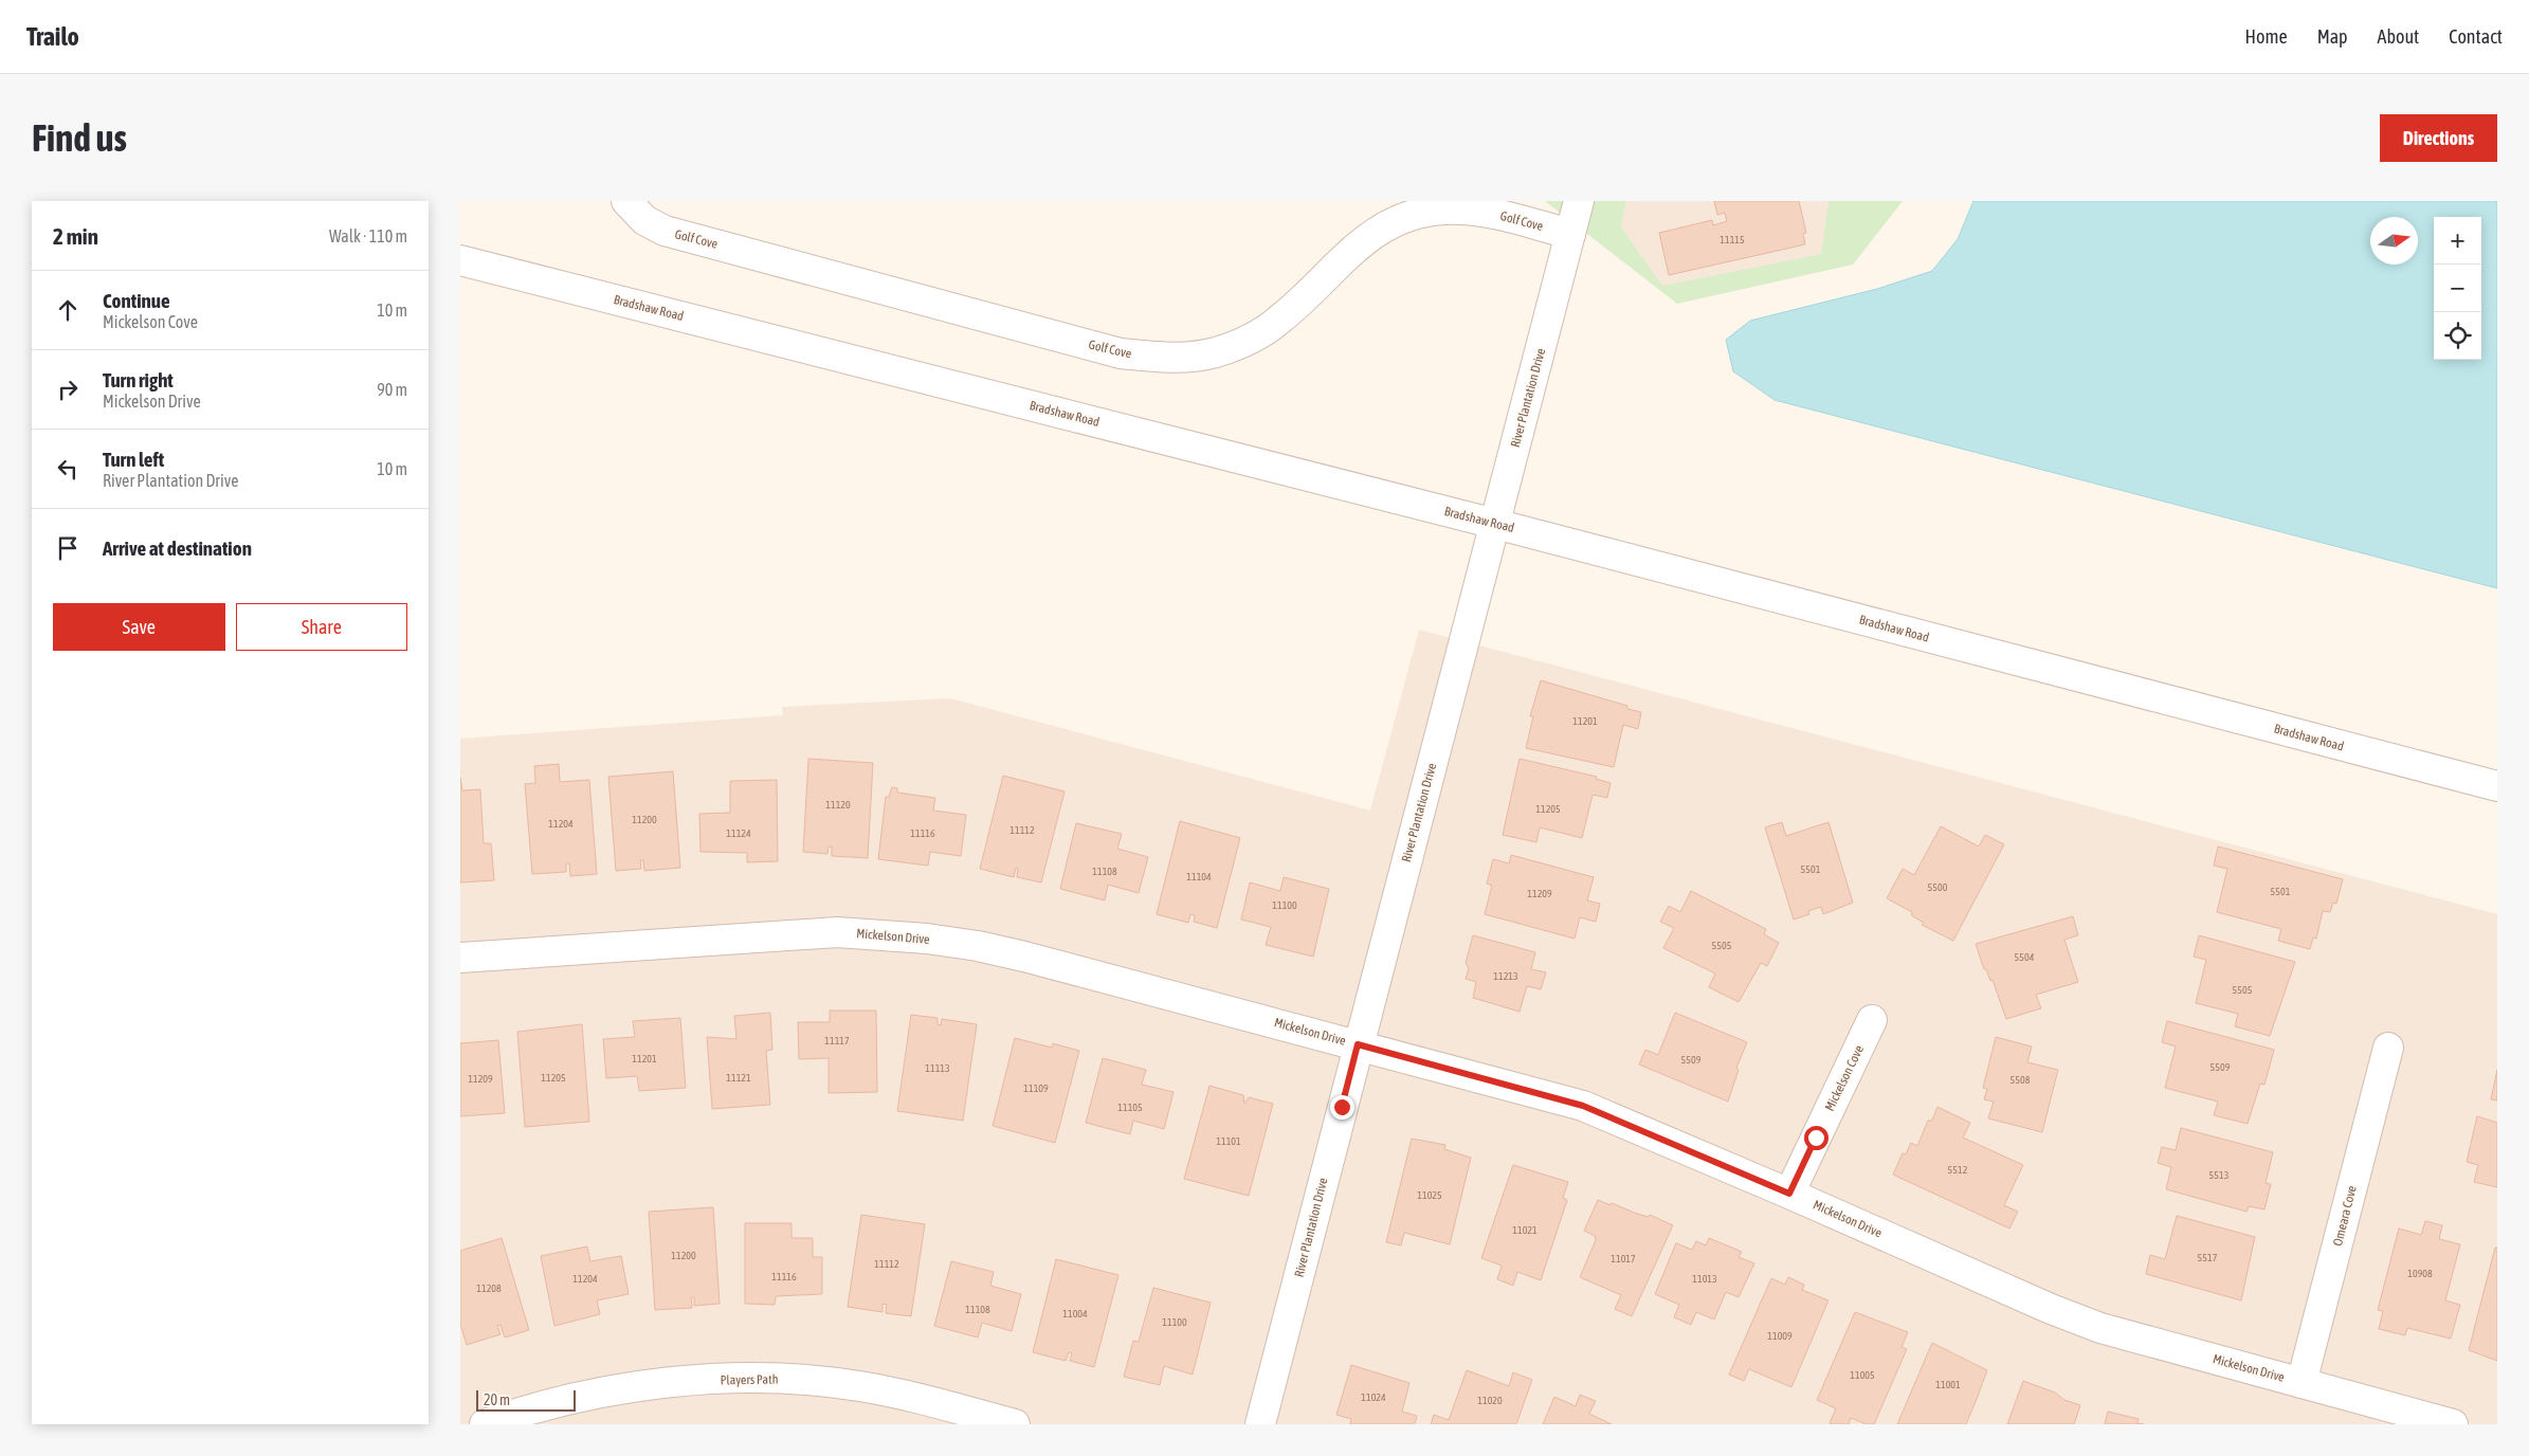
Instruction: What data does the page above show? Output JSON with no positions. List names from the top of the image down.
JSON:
{
  "streets": {
    "street": [
      "Golf Cove",
      "Bradshaw Road",
      "River Plantation Drive",
      "Mickelson Drive",
      "Mickelson Cove",
      "Omeara Cove",
      "Players Path"
    ]
  },
  "crossings": [
    ["Golf Cove", "River Plantation Drive"],
    ["Bradshaw Road", "River Plantation Drive"],
    ["River Plantation Drive", "Mickelson Drive"],
    ["Mickelson Drive", "Mickelson Cove"],
    ["Mickelson Drive", "Omeara Cove"]
  ],
  "house_numbers": [
    "11115",
    "11201",
    "11120",
    "11205",
    "11200",
    "11204",
    "11112",
    "11124",
    "11116",
    "5501",
    "11108",
    "11104",
    "5500",
    "5501",
    "11209",
    "11100",
    "5505",
    "5504",
    "11213",
    "5505",
    "11117",
    "11201",
    "5509",
    "5509",
    "11113",
    "11205",
    "11121",
    "11209",
    "5508",
    "11109",
    "11105",
    "11101",
    "5512",
    "5513",
    "11025",
    "11021",
    "11200",
    "5517",
    "11017",
    "11112",
    "10908",
    "11116",
    "11204",
    "11013",
    "11208",
    "11108",
    "11004",
    "11100",
    "11009",
    "11005",
    "11001",
    "11024",
    "11020"
  ],
  "scale_bar": "20 m",
  "north": "right",
  "page": {
    "header": "Trailo",
    "nav": [
      "Home",
      "Map",
      "About",
      "Contact"
    ],
    "buttons": [
      "Directions",
      ["Save", "Share"]
    ],
    "title": "Find us",
    "heading": ["2 min", "Walk · 110 m"],
    "map_buttons": ["+", "−"],
    "list": [
      ["Continue", "Mickelson Cove", "10 m"],
      ["Turn right", "Mickelson Drive", "90 m"],
      ["Turn left", "River Plantation Drive", "10 m"],
      "Arrive at destination"
    ],
    "scale": "20 m"
  }
}
